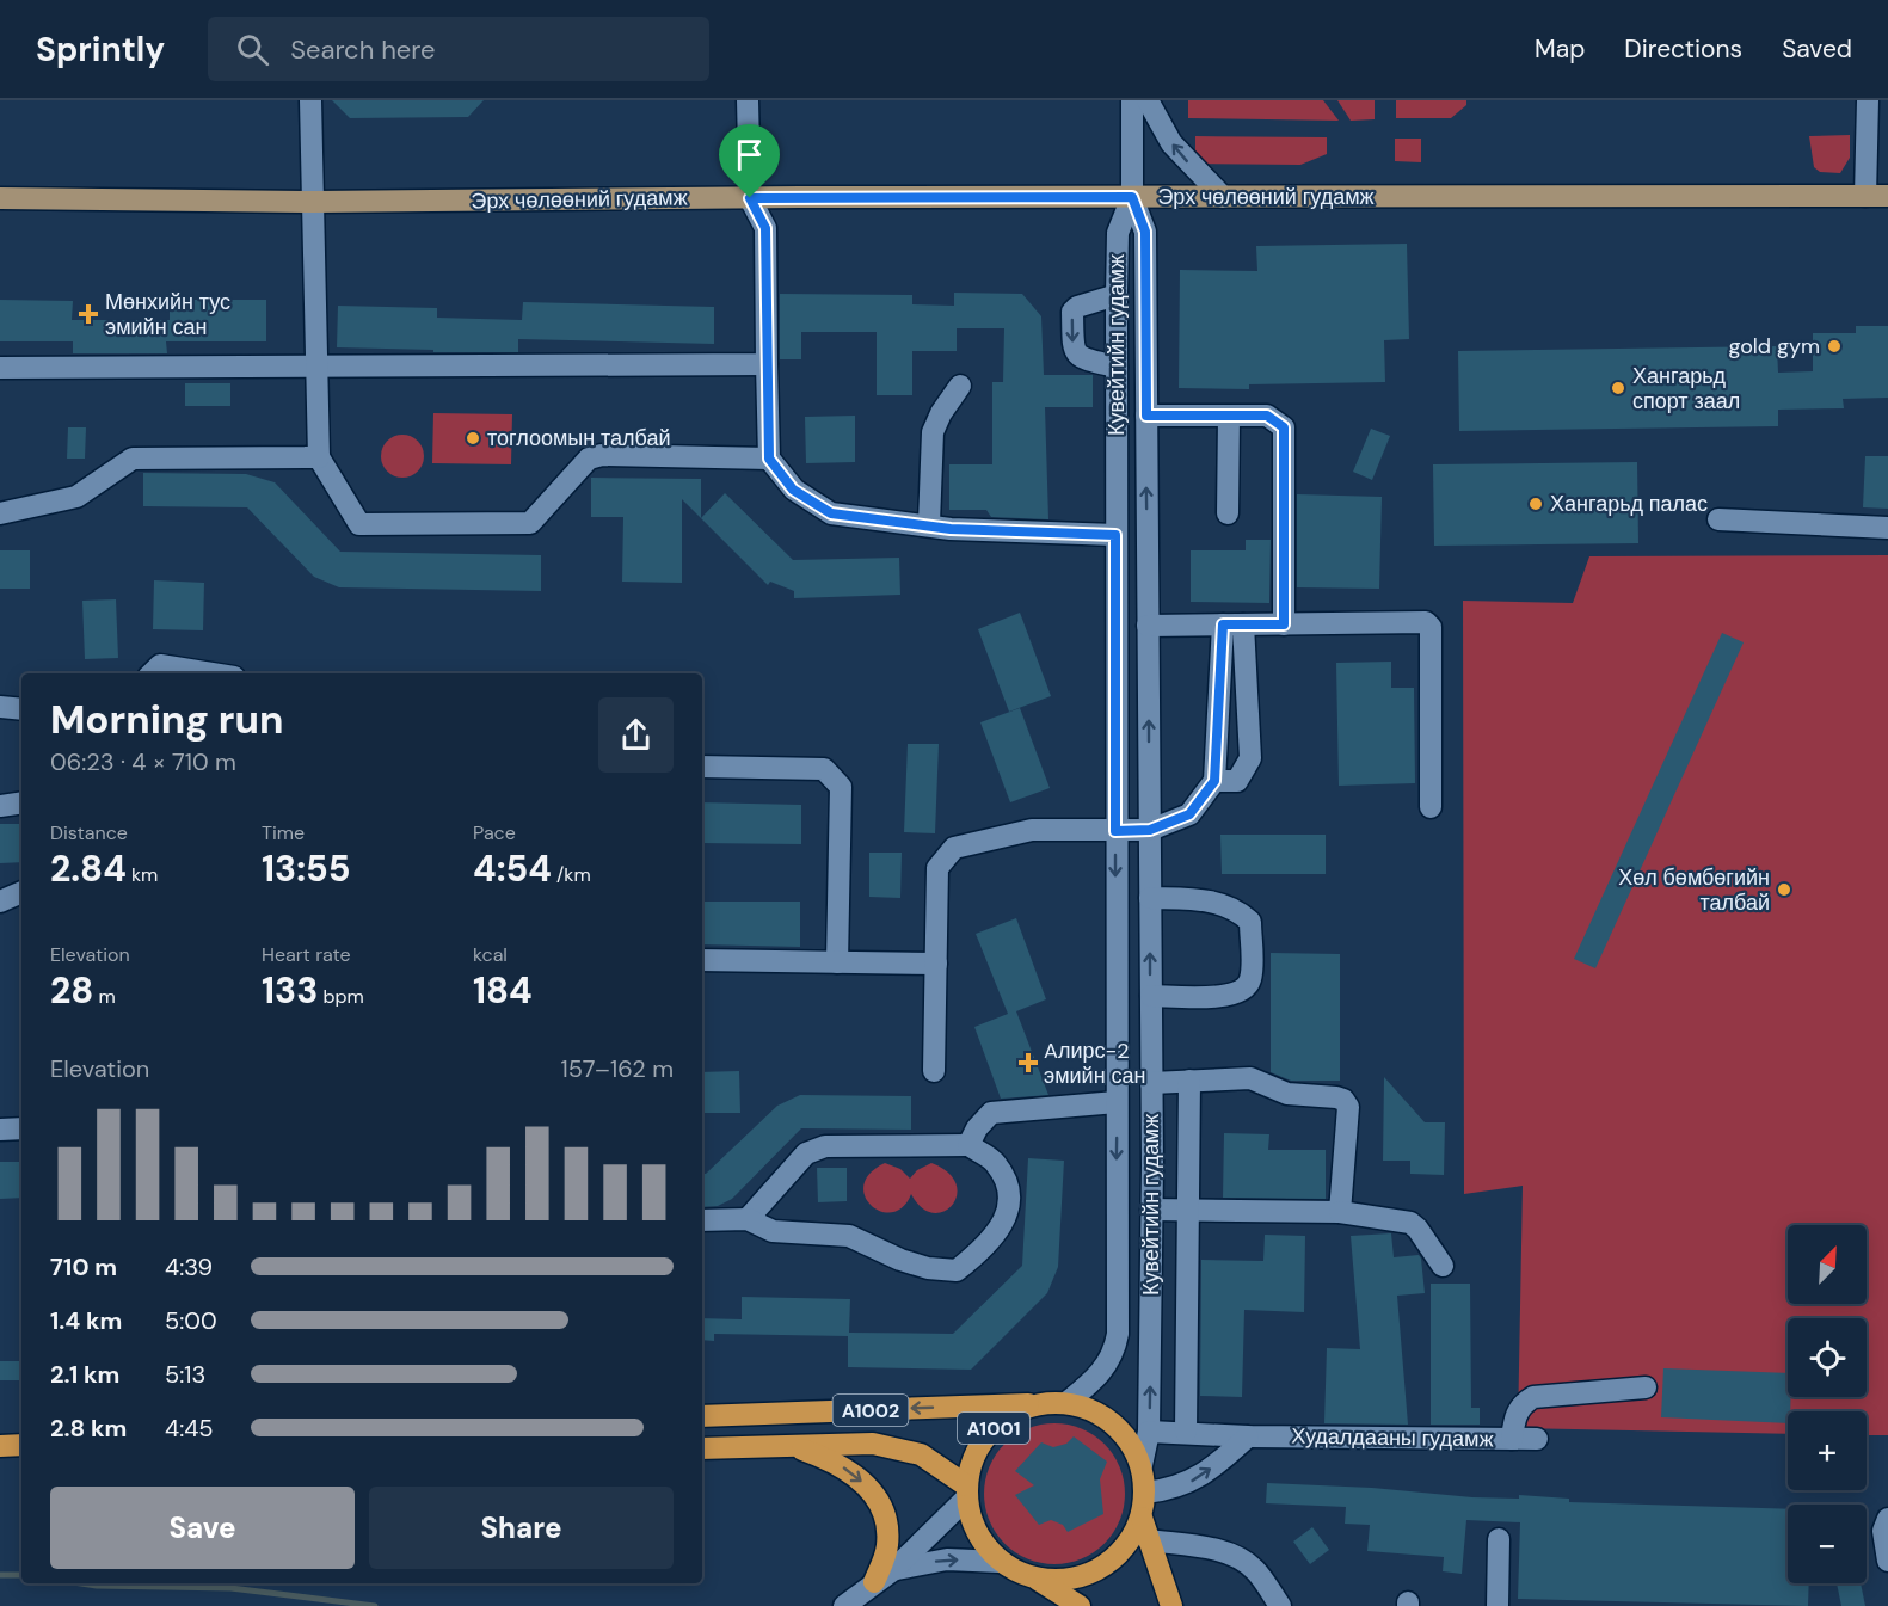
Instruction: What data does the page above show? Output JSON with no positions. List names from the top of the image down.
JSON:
{
  "streets": {
    "highway": ["A1002", "A1001"],
    "main road": ["Эрх чөлөөний гудамж"],
    "street": ["Кувейтийн гудамж", "Худалдааны гудамж"]
  },
  "crossings": [
    ["Эрх чөлөөний гудамж", "Кувейтийн гудамж"],
    ["Кувейтийн гудамж", "A1002"],
    ["Кувейтийн гудамж", "A1001"],
    ["Кувейтийн гудамж", "Худалдааны гудамж"],
    ["A1002", "A1001"]
  ],
  "places": {
    "health": ["Мөнхийн тус эмийн сан", "Aлирс-2 эмийн сан"],
    "other": [
      "gold gym",
      "Хангарьд спорт заал",
      "тоглоомын талбай",
      "Хангарьд палас",
      "Хөл бөмбөгийн талбай"
    ]
  },
  "north": "top right",
  "page": {
    "header": "Sprintly",
    "search": "Search here",
    "nav": ["Map", "Directions", "Saved"],
    "heading": ["Morning run", "06:23 · 4 × 710 m"],
    "stats": [
      ["Distance", "2.84 km"],
      ["Time", "13:55"],
      ["Pace", "4:54 /km"],
      ["Elevation", "28 m"],
      ["Heart rate", "133 bpm"],
      ["kcal", "184"]
    ],
    "chart": ["Elevation", "157–162 m"],
    "map_buttons": ["+", "−"],
    "list": [
      {
        "name": "710 m",
        "note": "4:39"
      },
      {
        "name": "1.4 km",
        "note": "5:00"
      },
      {
        "name": "2.1 km",
        "note": "5:13"
      },
      {
        "name": "2.8 km",
        "note": "4:45"
      }
    ],
    "buttons": ["Save", "Share"]
  }
}
